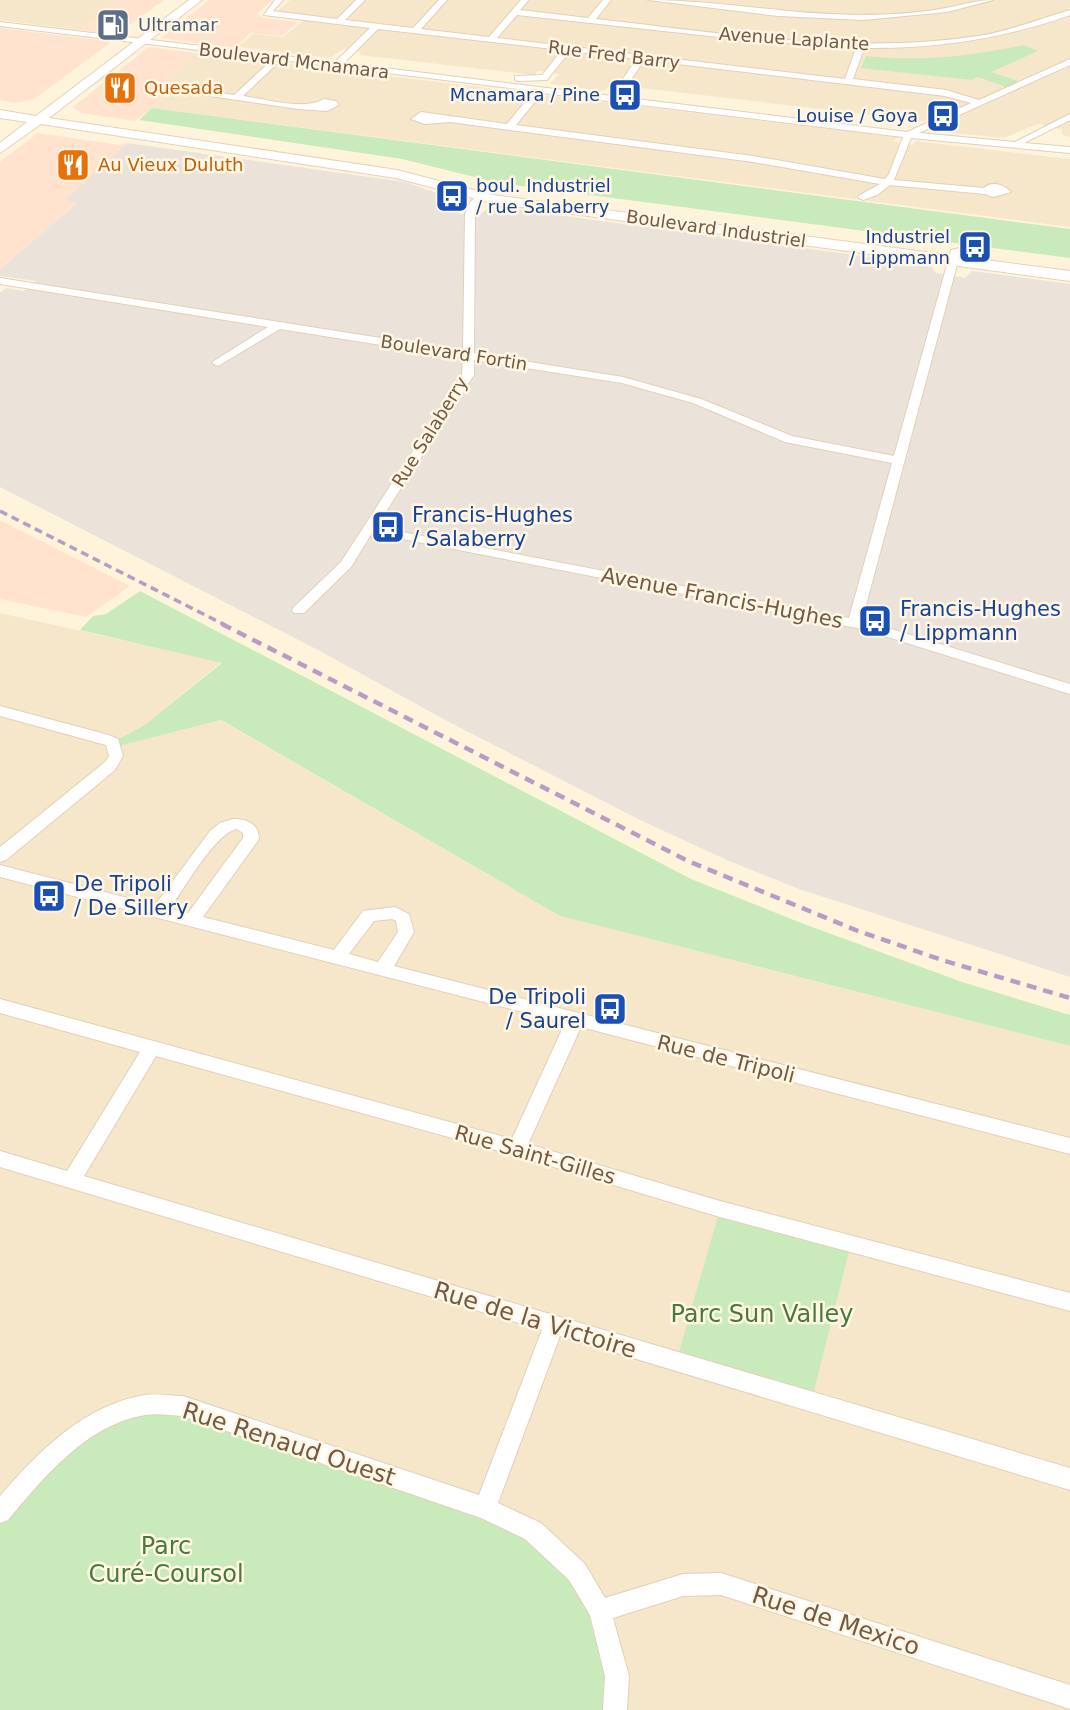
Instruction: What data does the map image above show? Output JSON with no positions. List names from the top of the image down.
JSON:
{
  "streets": {
    "street": [
      "Avenue Laplante",
      "Rue Fred Barry",
      "Boulevard Mcnamara",
      "Boulevard Industriel",
      "Boulevard Fortin",
      "Rue Salaberry",
      "Avenue Francis-Hughes",
      "Rue de Tripoli",
      "Rue Saint-Gilles",
      "Rue de la Victoire",
      "Rue Renaud Ouest",
      "Rue de Mexico"
    ]
  },
  "crossings": [
    ["Boulevard Industriel", "Rue Salaberry"],
    ["Boulevard Fortin", "Rue Salaberry"],
    ["Rue Salaberry", "Avenue Francis-Hughes"],
    ["Rue Renaud Ouest", "Rue de Mexico"]
  ],
  "parks": ["Parc Sun Valley", "Parc Curé-Coursol"],
  "places": {
    "fuel station": ["Ultramar"],
    "restaurant": ["Quesada", "Au Vieux Duluth"],
    "bus stop": [
      "Mcnamara / Pine",
      "Louise / Goya",
      "boul. Industriel / rue Salaberry",
      "Industriel / Lippmann",
      "Francis-Hughes / Salaberry",
      "Francis-Hughes / Lippmann",
      "De Tripoli / De Sillery",
      "De Tripoli / Saurel"
    ]
  }
}
